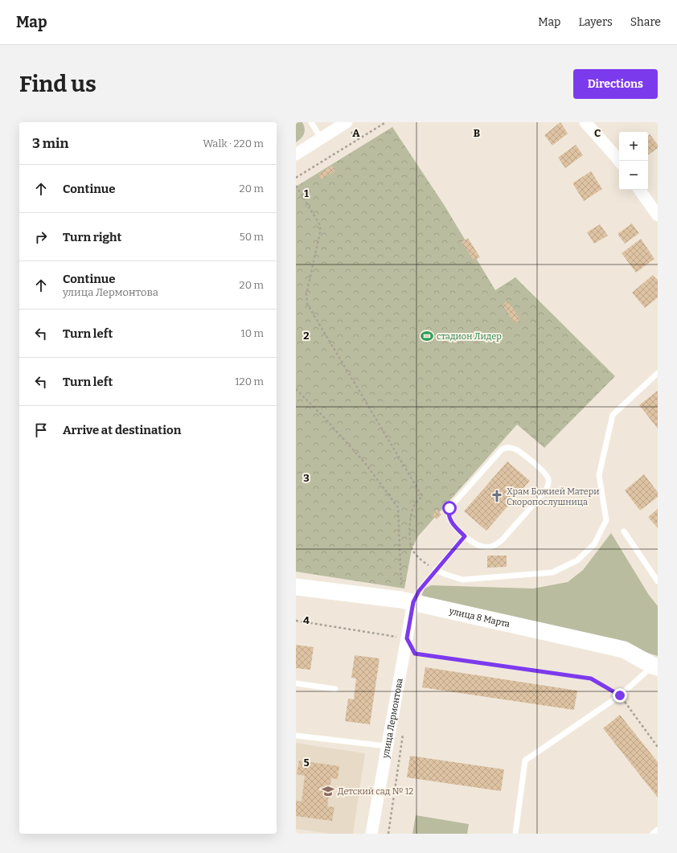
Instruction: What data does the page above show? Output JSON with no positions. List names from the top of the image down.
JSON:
{
  "streets": {
    "street": ["улица 8 Марта", "улица Лермонтова"]
  },
  "crossings": [
    ["улица 8 Марта", "улица Лермонтова"]
  ],
  "places": {
    "sports": ["стадион Лидер"],
    "church": ["Храм Божией Матери Скоропослушница"],
    "school or university": ["Детский сад № 12"]
  },
  "page": {
    "header": "Map",
    "nav": ["Map", "Layers", "Share"],
    "buttons": "Directions",
    "title": "Find us",
    "heading": ["3 min", "Walk · 220 m"],
    "map_buttons": ["+", "−"],
    "list": [
      ["Continue", "20 m"],
      ["Turn right", "50 m"],
      ["Continue", "улица Лермонтова", "20 m"],
      ["Turn left", "10 m"],
      ["Turn left", "120 m"],
      "Arrive at destination"
    ]
  },
  "grid": {
    "columns": ["A", "B", "C"],
    "rows": [
      "1",
      "2",
      "3",
      "4",
      "5"
    ]
  }
}
